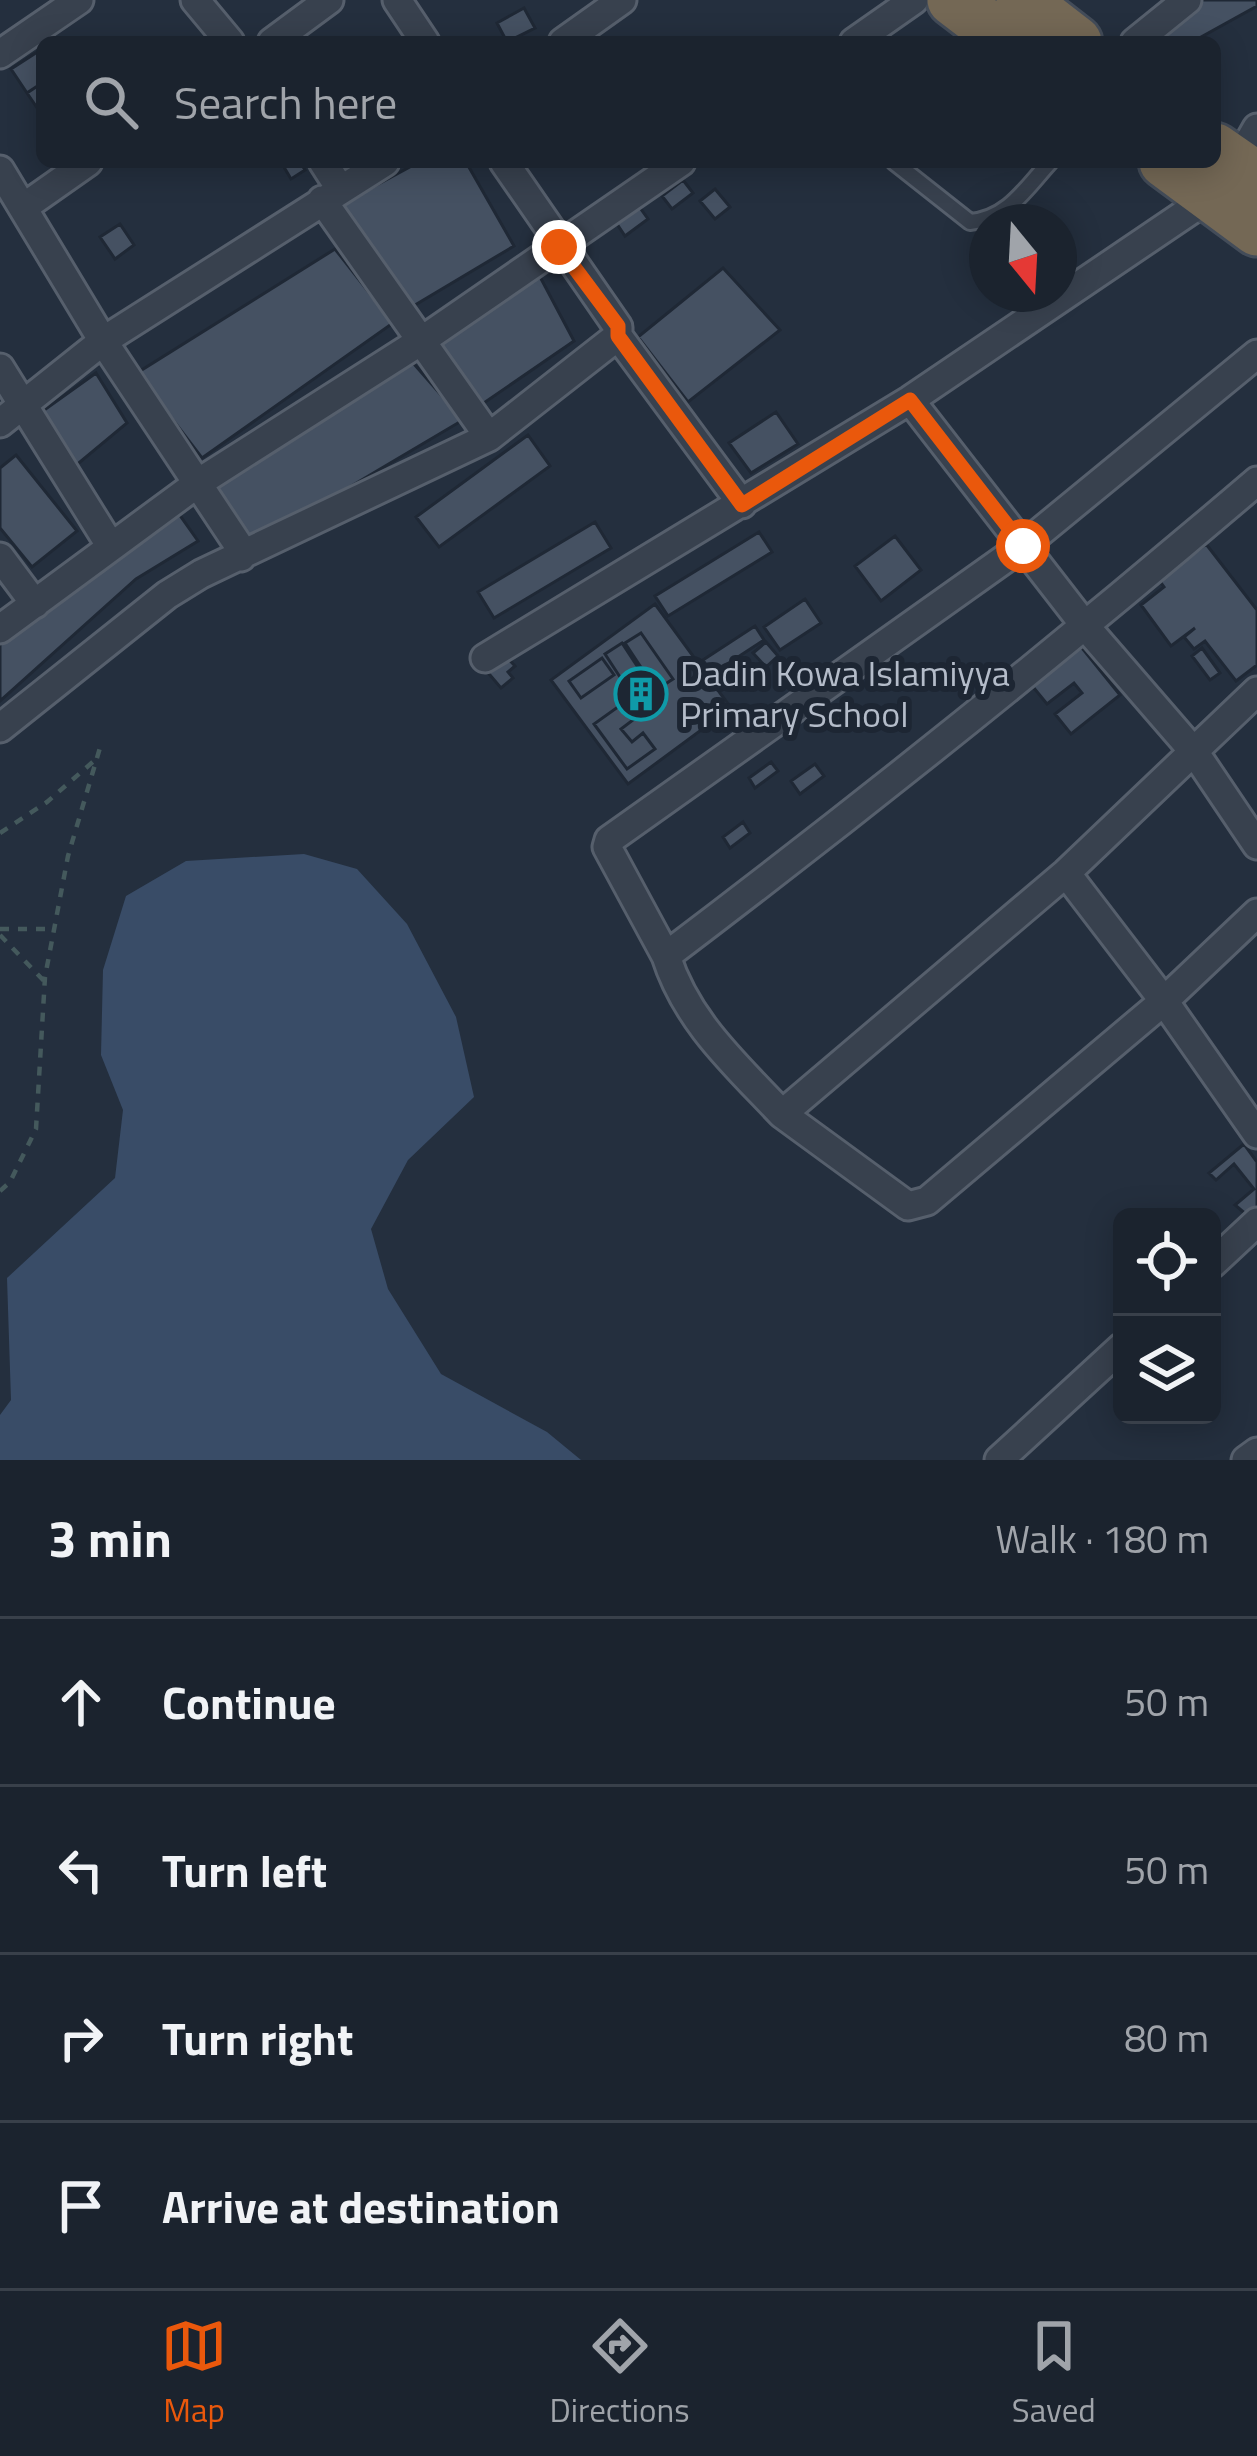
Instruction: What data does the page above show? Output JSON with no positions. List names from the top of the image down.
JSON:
{
  "places": {
    "building": ["Dadin Kowa Islamiyya Primary School"]
  },
  "north": "bottom",
  "page": {
    "search": "Search here",
    "heading": ["3 min", "Walk · 180 m"],
    "list": [
      ["Continue", "50 m"],
      ["Turn left", "50 m"],
      ["Turn right", "80 m"],
      "Arrive at destination"
    ],
    "nav": ["Map", "Directions", "Saved"]
  }
}
